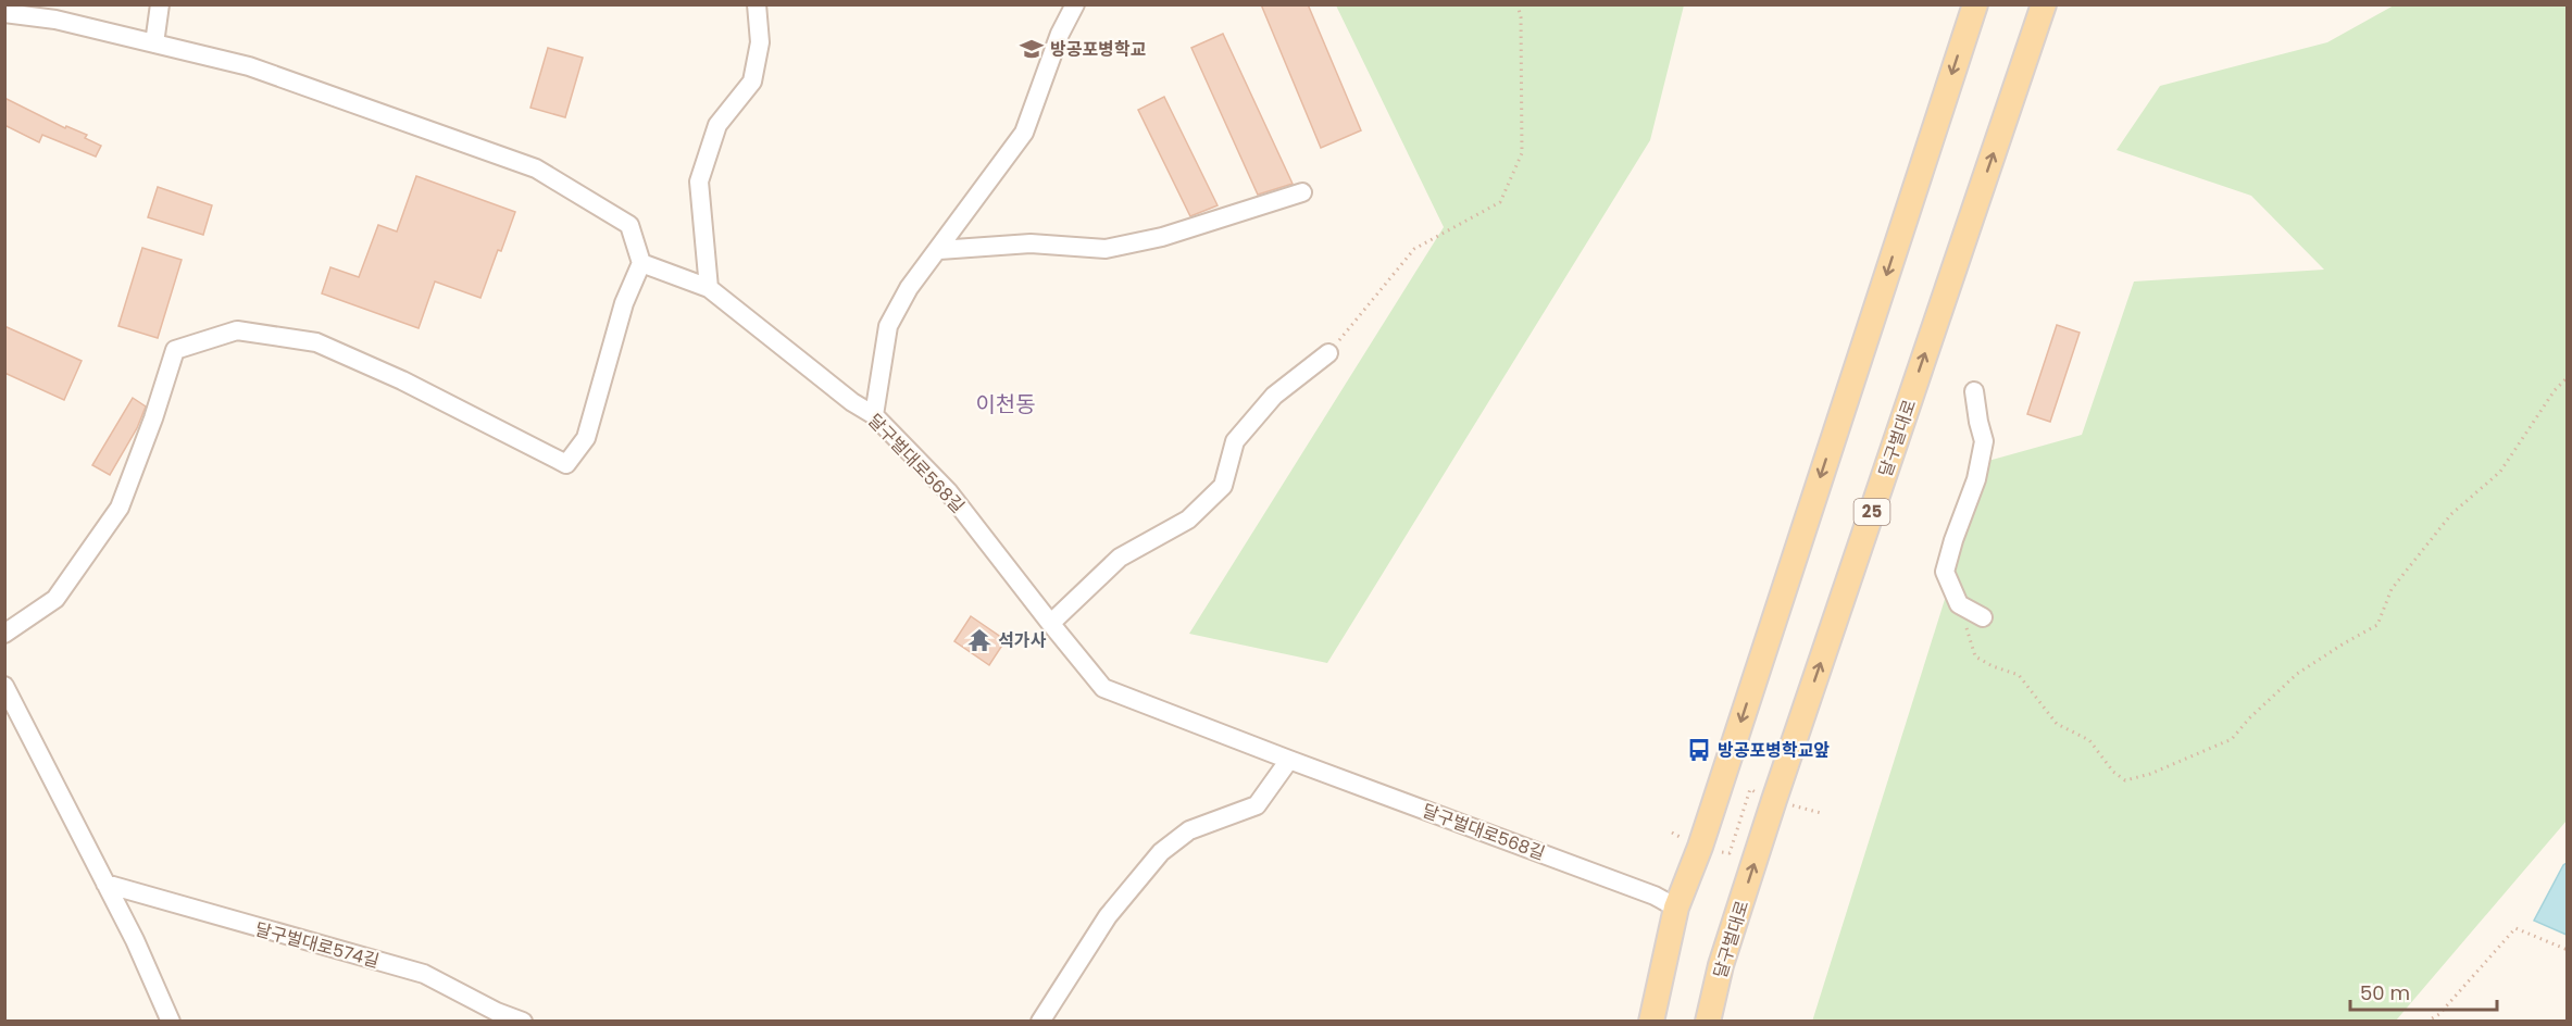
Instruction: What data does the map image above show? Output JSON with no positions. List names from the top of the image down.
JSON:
{
  "streets": {
    "main road": ["달구벌대로", "25"],
    "street": ["달구벌대로568길", "달구벌대로574길"]
  },
  "districts": ["이천동"],
  "places": {
    "school or university": ["방공포병학교"],
    "temple": ["석가사"],
    "bus stop": ["방공포병학교앞"]
  },
  "scale_bar": "50 m"
}
